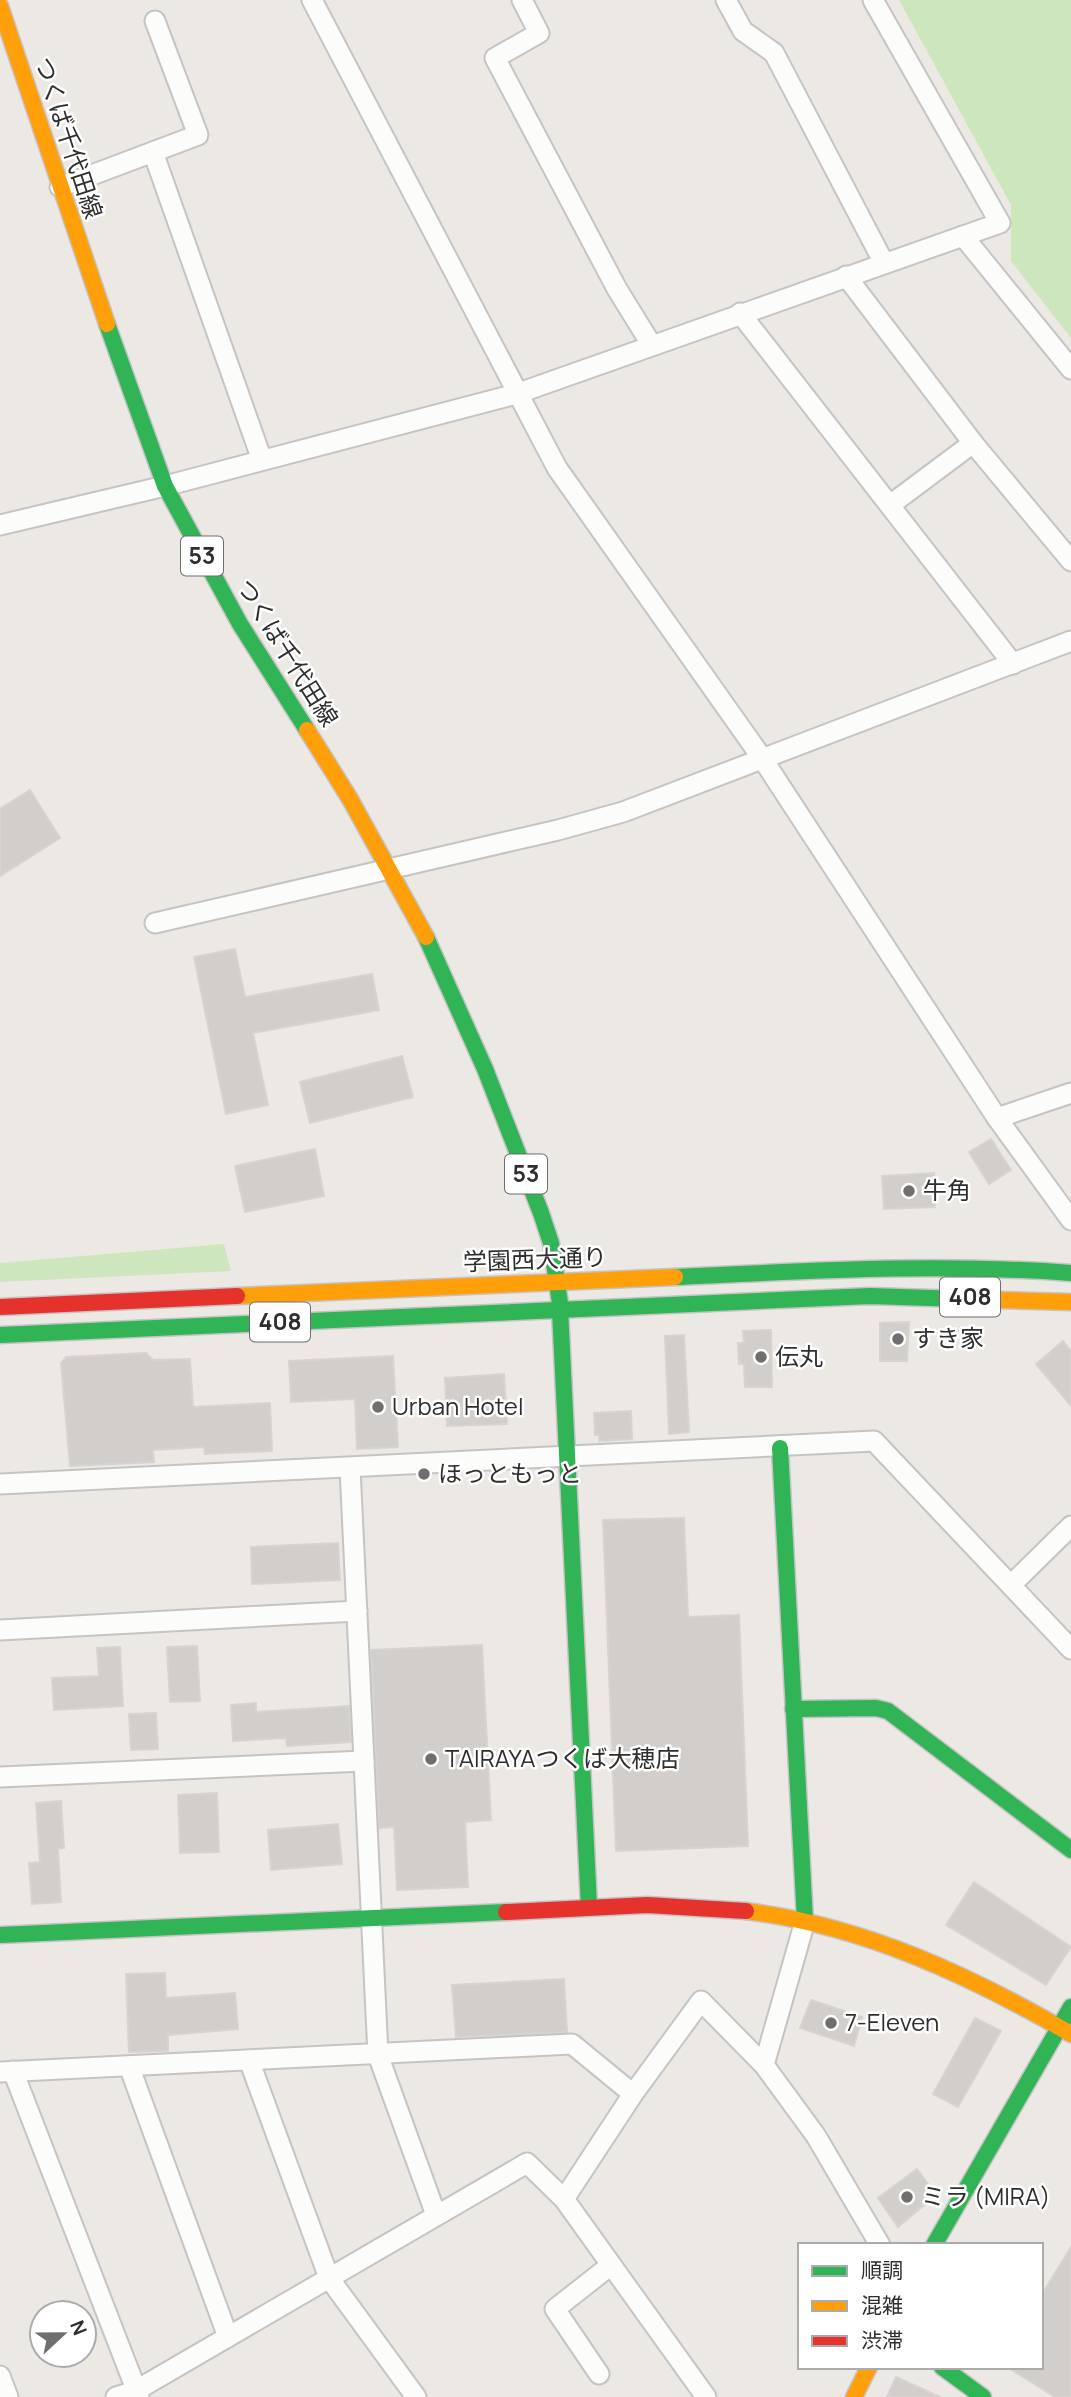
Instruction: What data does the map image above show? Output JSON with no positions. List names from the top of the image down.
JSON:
{
  "streets": {
    "main road": [
      "つくば千代田線",
      "53",
      "学園西大通り",
      "408"
    ]
  },
  "crossings": [
    ["つくば千代田線", "学園西大通り"]
  ],
  "places": [
    "牛角",
    "すき家",
    "伝丸",
    "Urban Hotel",
    "ほっともっと",
    "TAIRAYAつくば大穂店",
    "7-Eleven",
    "ミラ (MIRA)"
  ],
  "legend": ["順調", "混雑", "渋滞"],
  "north": "right"
}
